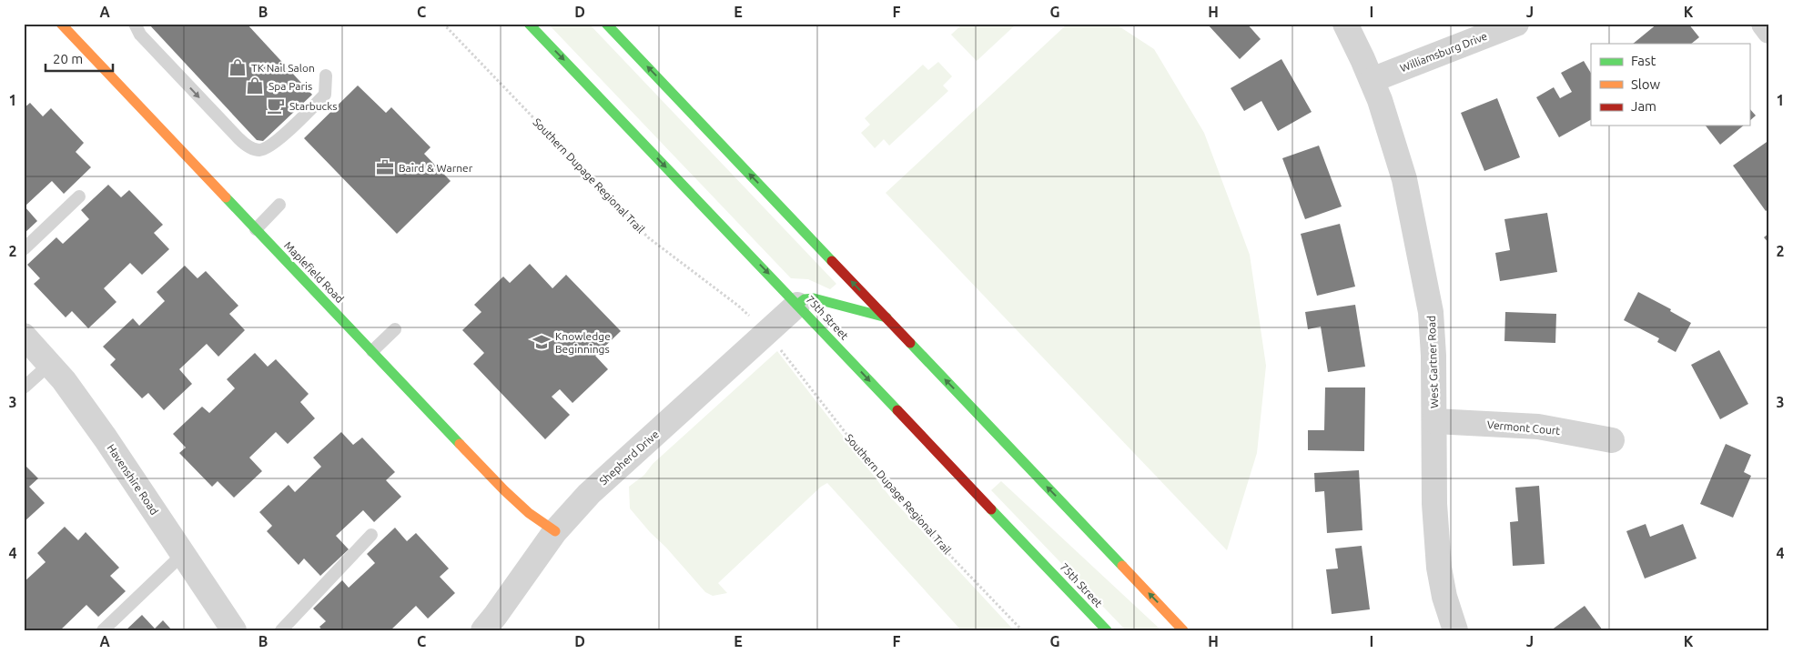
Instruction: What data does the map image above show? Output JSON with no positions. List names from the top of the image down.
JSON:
{
  "streets": {
    "main road": ["Maplefield Road", "75th Street"],
    "street": [
      "Williamsburg Drive",
      "West Gartner Road",
      "Vermont Court",
      "Shepherd Drive",
      "Havenshire Road"
    ],
    "path": ["Southern Dupage Regional Trail"]
  },
  "crossings": [
    ["Williamsburg Drive", "West Gartner Road"],
    ["Maplefield Road", "Shepherd Drive"],
    ["75th Street", "Shepherd Drive"],
    ["West Gartner Road", "Vermont Court"]
  ],
  "places": {
    "shop": ["TK Nail Salon", "Spa Paris"],
    "cafe": ["Starbucks"],
    "office": ["Baird & Warner"],
    "school or university": ["Knowledge Beginnings"]
  },
  "legend": ["Fast", "Slow", "Jam"],
  "scale_bar": "20 m",
  "grid": {
    "columns": [
      "A",
      "B",
      "C",
      "D",
      "E",
      "F",
      "G",
      "H",
      "I",
      "J",
      "K"
    ],
    "rows": [
      "1",
      "2",
      "3",
      "4"
    ]
  }
}
